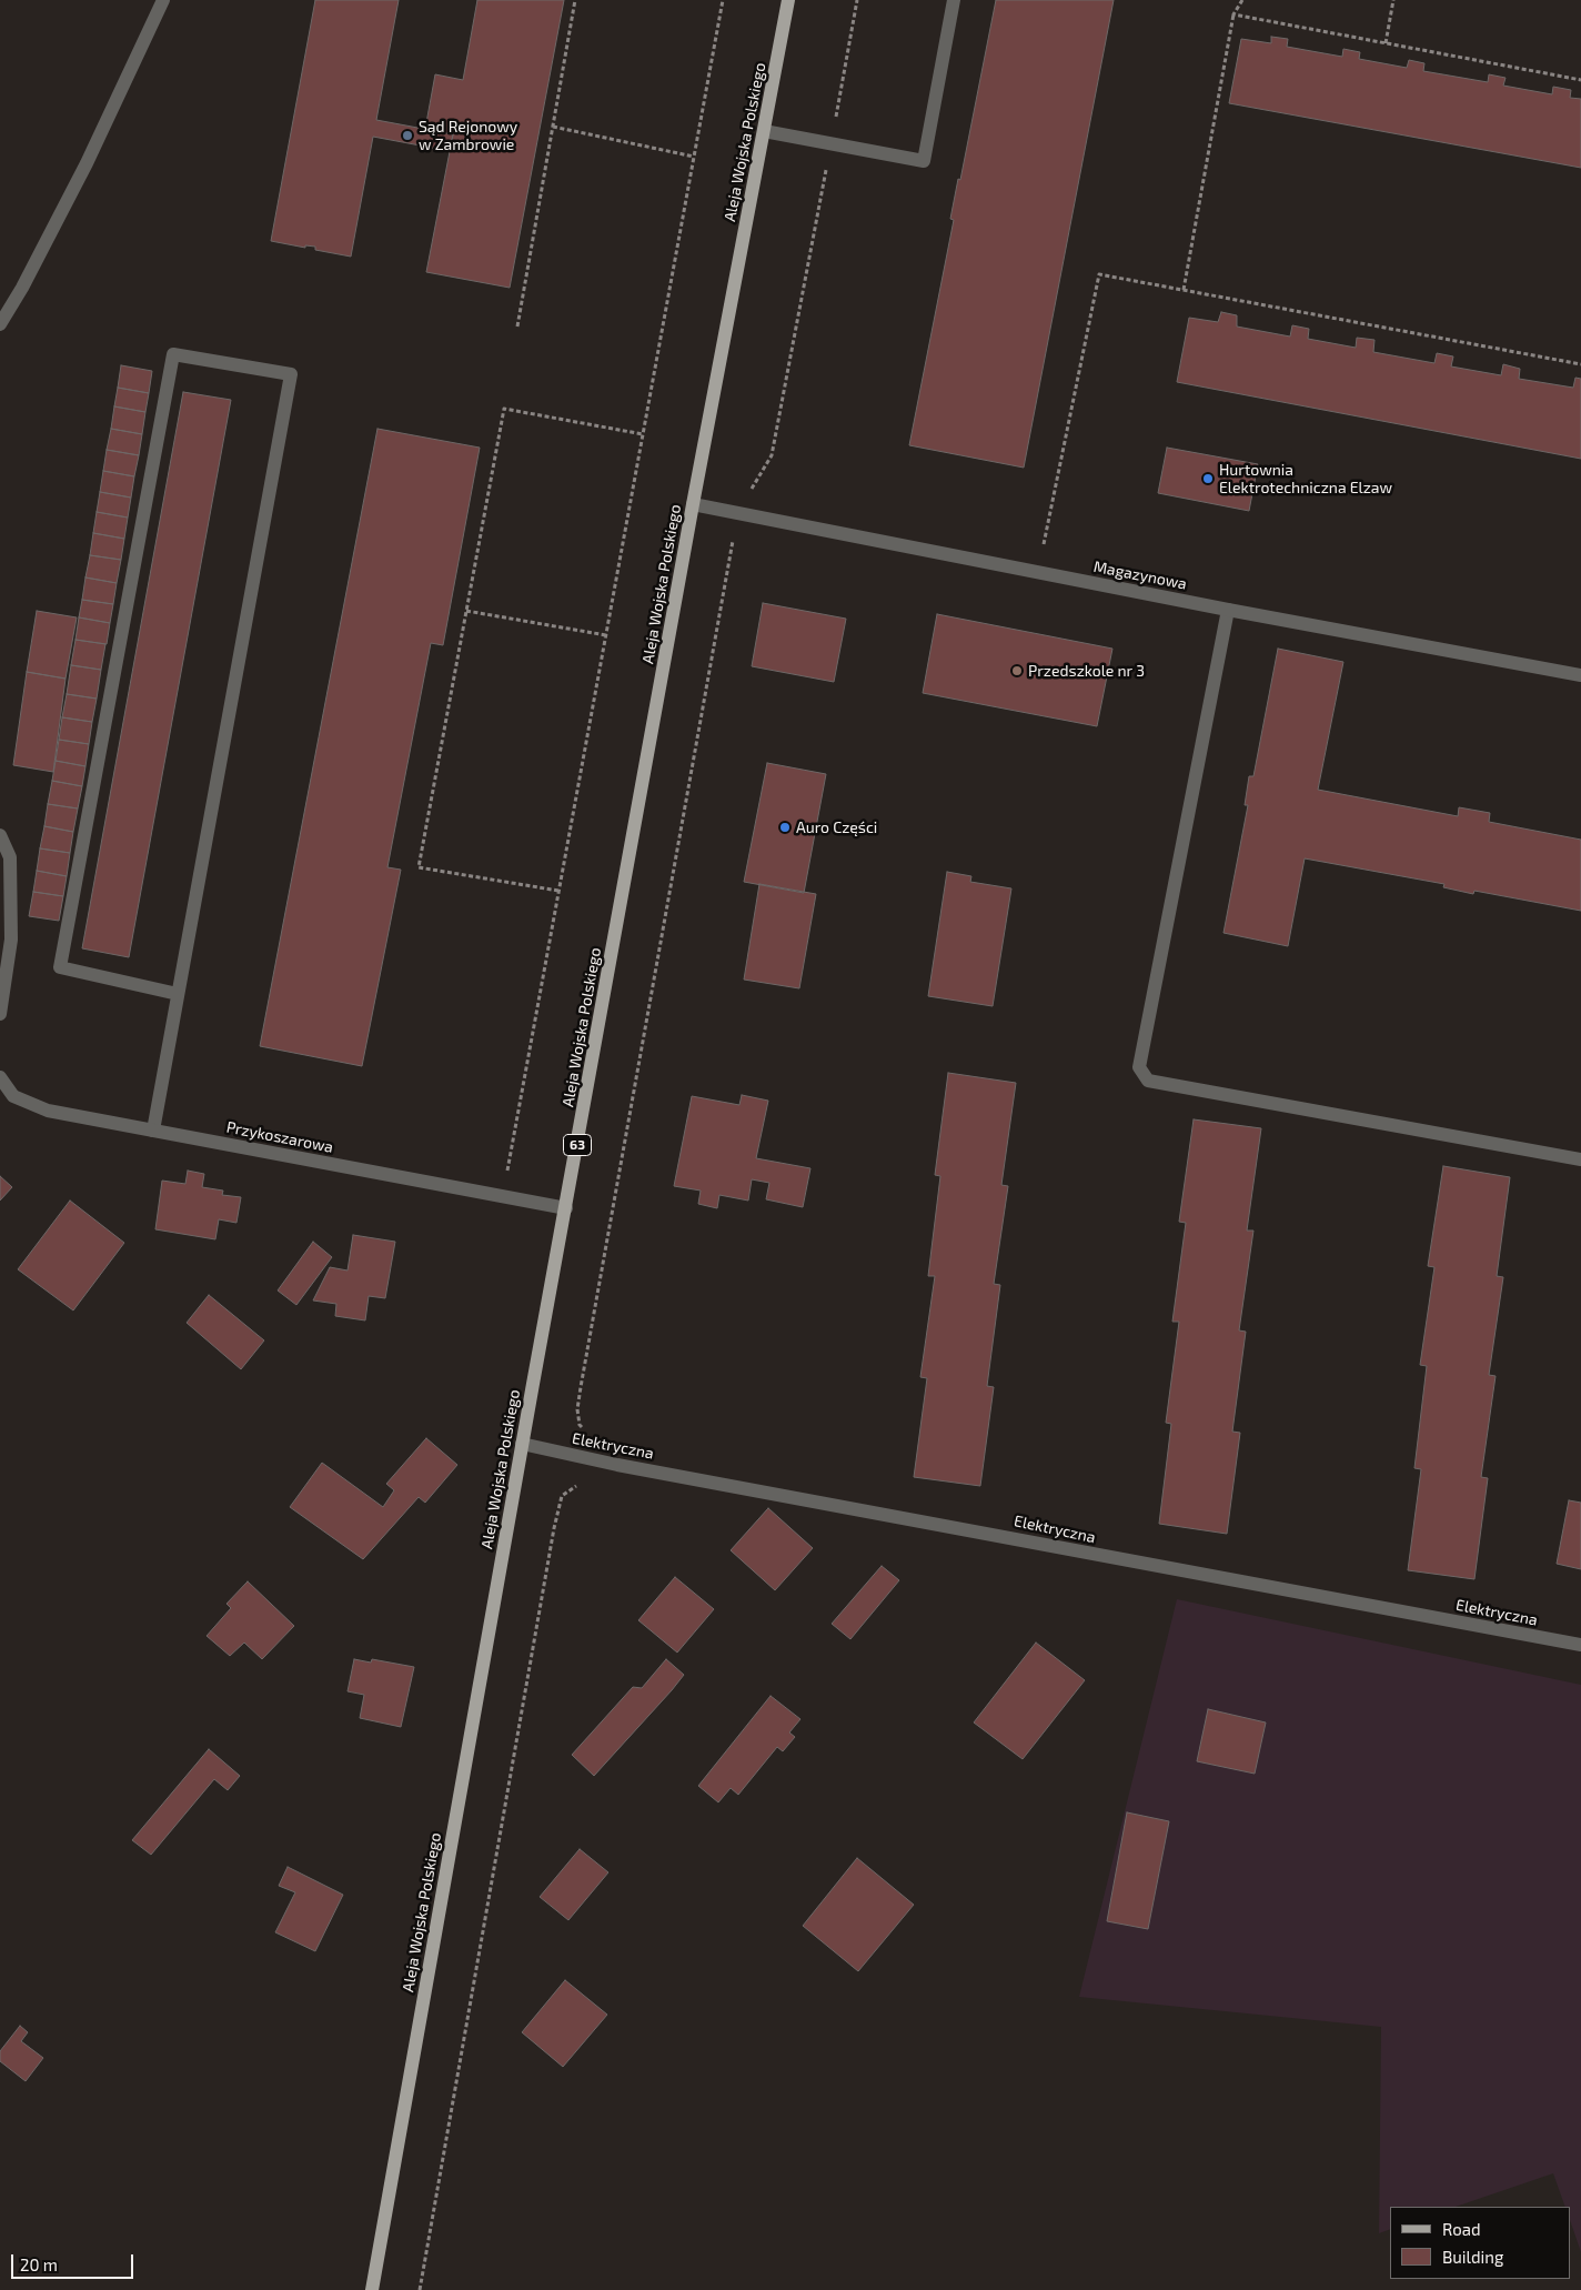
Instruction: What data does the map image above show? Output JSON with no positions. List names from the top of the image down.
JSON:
{
  "streets": {
    "main road": ["Aleja Wojska Polskiego", "63"],
    "street": ["Magazynowa", "Przykoszarowa", "Elektryczna"]
  },
  "crossings": [
    ["Aleja Wojska Polskiego", "Magazynowa"],
    ["Aleja Wojska Polskiego", "Przykoszarowa"],
    ["Aleja Wojska Polskiego", "Elektryczna"]
  ],
  "places": [
    "Sąd Rejonowy w Zambrowie",
    "Hurtownia Elektrotechniczna Elzaw",
    "Przedszkole nr 3",
    "Auro Części"
  ],
  "legend": ["Road", "Building"],
  "scale_bar": "20 m"
}
